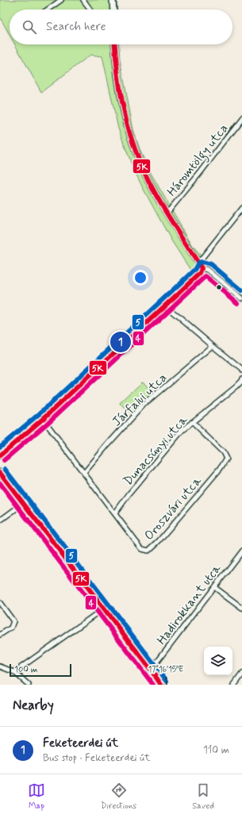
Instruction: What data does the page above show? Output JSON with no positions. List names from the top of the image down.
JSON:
{
  "streets": {
    "street": [
      "Háromtölgy utca",
      "Járfalui utca",
      "Dunacsúnyi utca",
      "Oroszvári utca",
      "Hadirokkant utca"
    ]
  },
  "crossings": [
    ["Járfalui utca", "Oroszvári utca"],
    ["Dunacsúnyi utca", "Oroszvári utca"]
  ],
  "lines": ["transit line 5K", "transit line 5", "transit line 4"],
  "scale_bar": "100 m",
  "page": {
    "search": "Search here",
    "pins": "1",
    "scale": "100 m",
    "heading": "Nearby",
    "list": [
      {
        "mark": "1",
        "name": "Feketeerdei út",
        "note": "Bus stop · Feketeerdei út",
        "value": "110 m"
      }
    ],
    "nav": ["Map", "Directions", "Saved"]
  },
  "coordinates": ["17°16'15\"E"]
}
